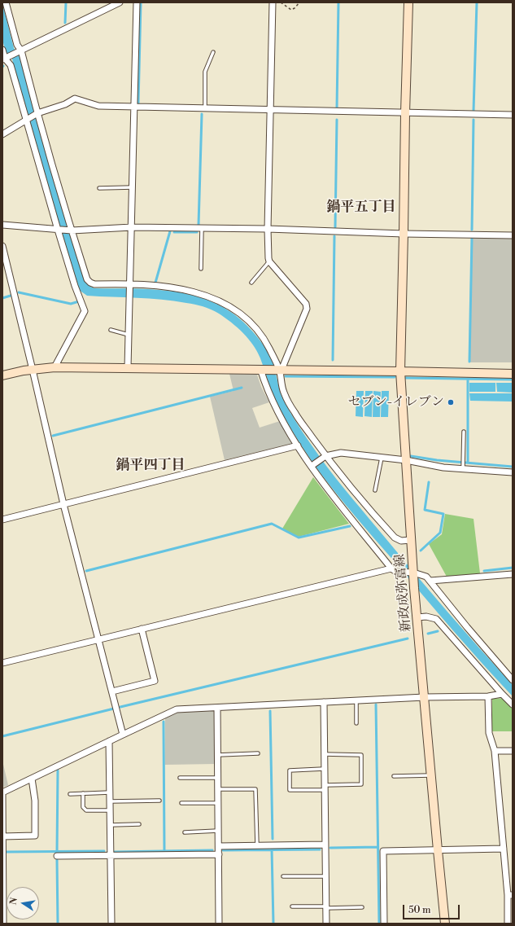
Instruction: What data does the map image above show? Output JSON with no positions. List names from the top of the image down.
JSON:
{
  "streets": {
    "street": ["新政成弥富線"]
  },
  "districts": ["鍋平五丁目", "鍋平四丁目"],
  "places": ["セブン-イレブン"],
  "scale_bar": "50 m",
  "north": "left"
}
